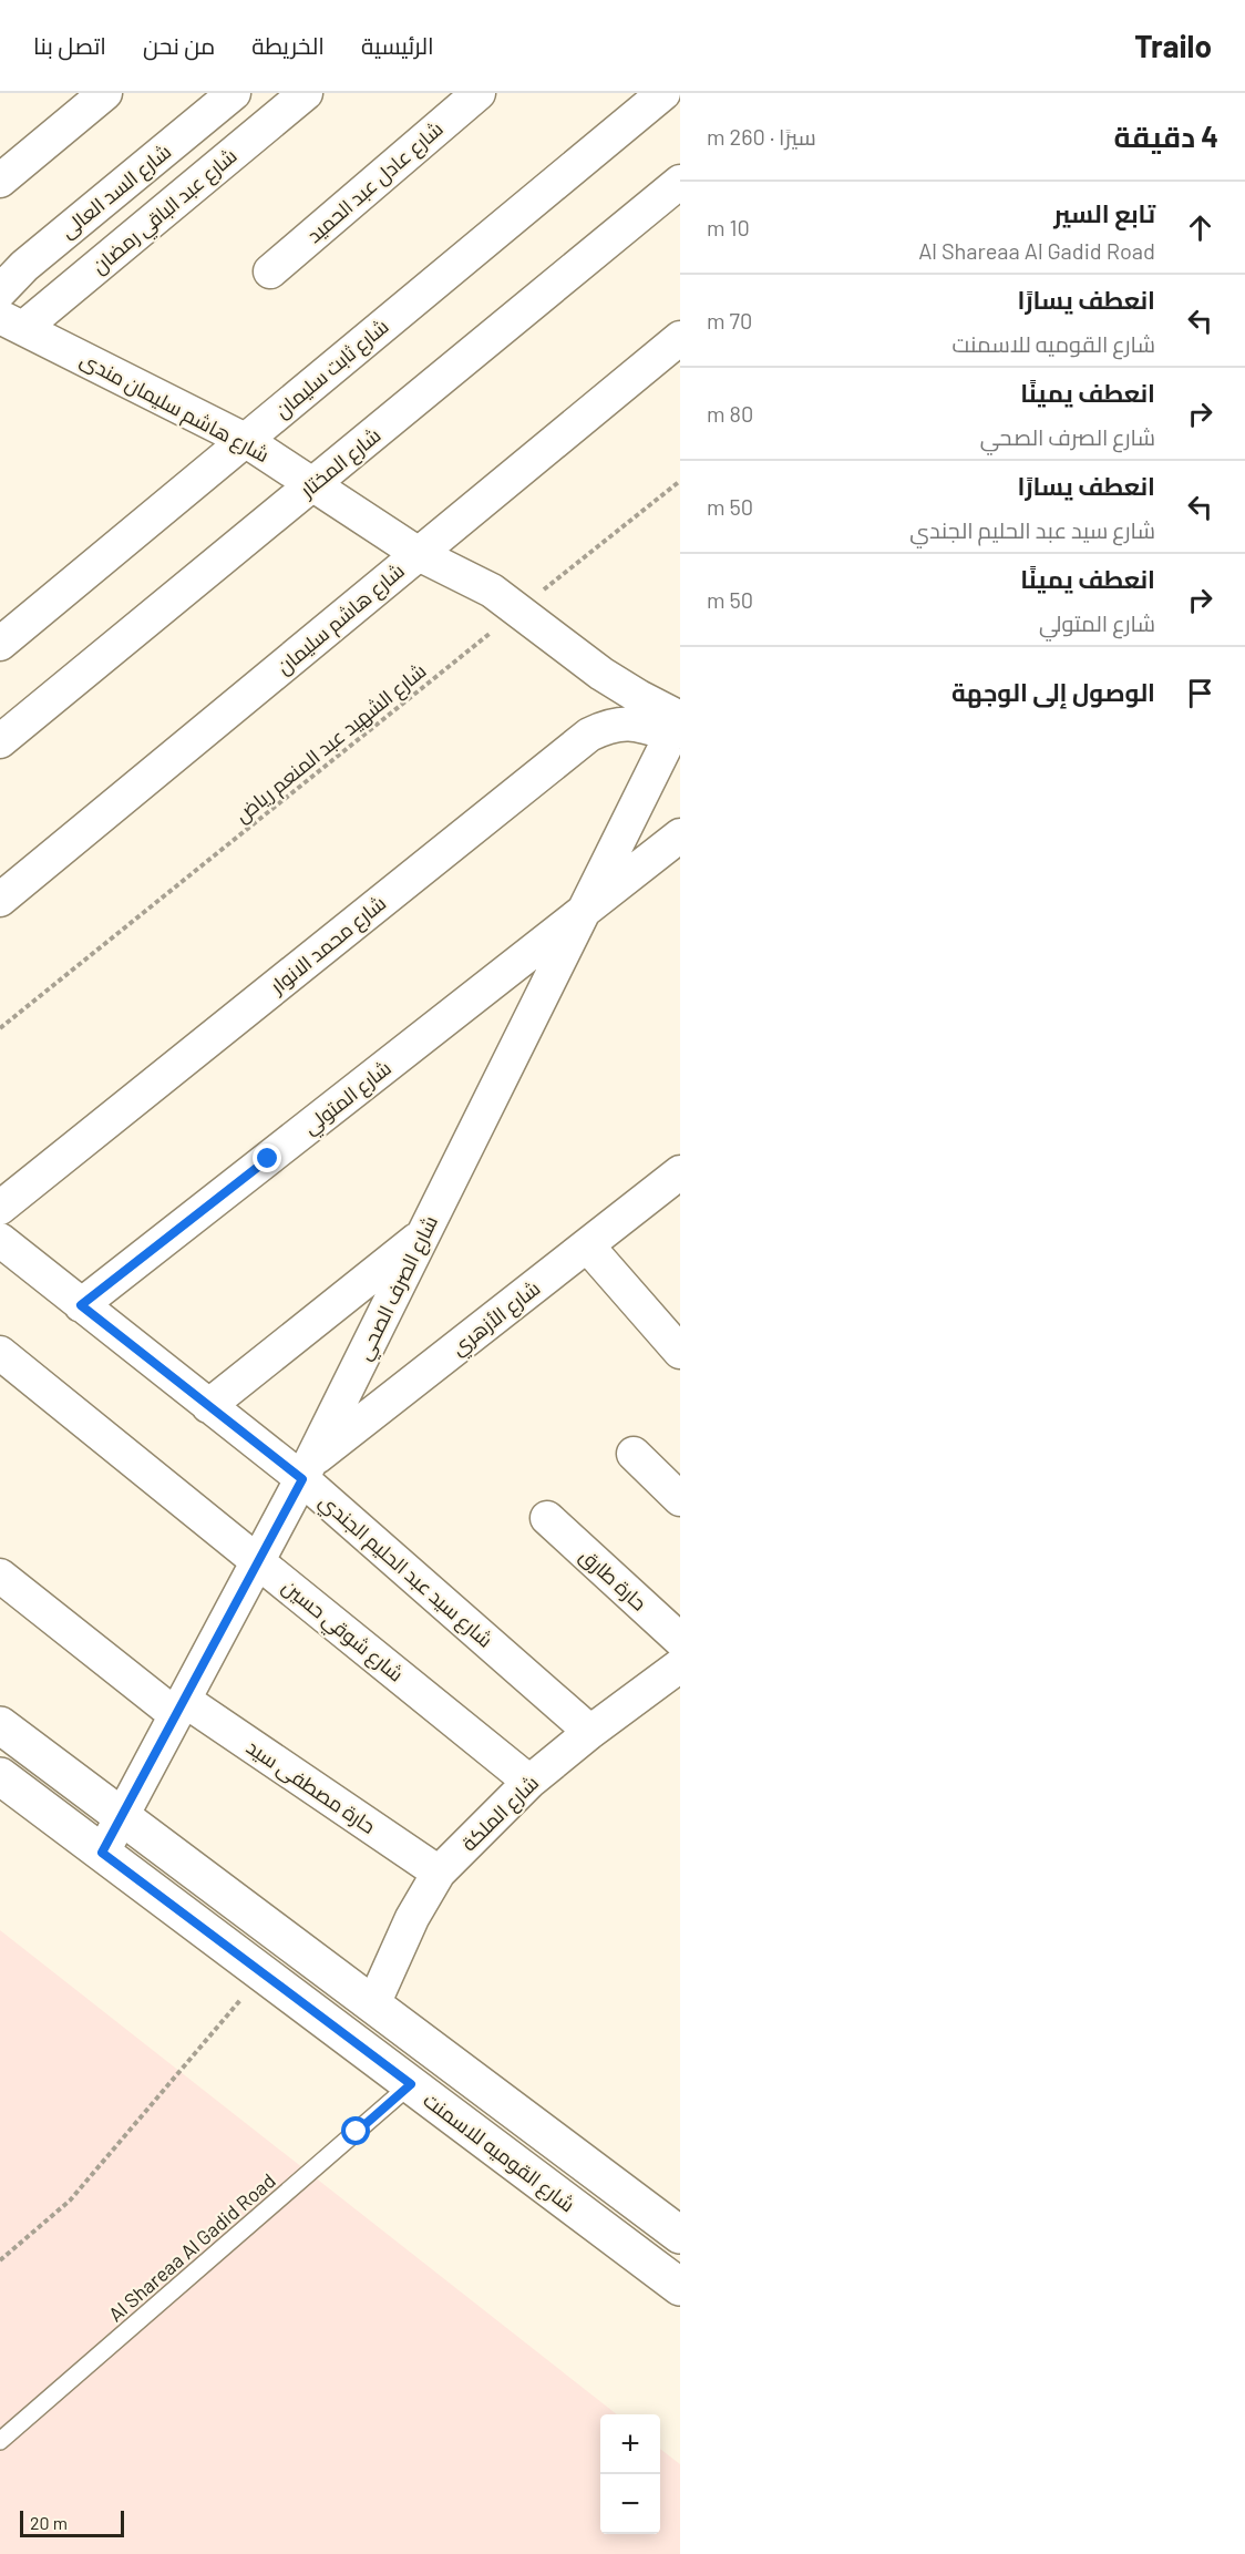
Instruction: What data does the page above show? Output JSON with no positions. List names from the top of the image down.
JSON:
{
  "streets": {
    "main road": ["شارع القوميه للاسمنت"],
    "street": [
      "شارع عادل عبد الحميد",
      "شارع السد العالى",
      "شارع عبد الباقي رمضان",
      "شارع ثابت سليمان",
      "شارع هاشم سليمان مندى",
      "شارع المختار",
      "شارع هاشم سليمان",
      "شارع محمد الانوار",
      "شارع المتولي",
      "شارع الصرف الصحي",
      "شارع الأزهري",
      "شارع سيد عبد الحليم الجندي",
      "حارة طارق",
      "شارع شوقي حسين",
      "حارة مصطفى سيد",
      "شارع الملكة"
    ],
    "lane": ["Al Shareaa Al Gadid Road"],
    "path": ["شارع الشهيد عبد المنعم رياض"]
  },
  "crossings": [
    ["شارع عبد الباقي رمضان", "شارع هاشم سليمان مندى"],
    ["شارع ثابت سليمان", "شارع هاشم سليمان مندى"],
    ["شارع هاشم سليمان مندى", "شارع المختار"],
    ["شارع هاشم سليمان مندى", "شارع هاشم سليمان"],
    ["شارع هاشم سليمان مندى", "شارع الشهيد عبد المنعم رياض"],
    ["شارع هاشم سليمان مندى", "شارع محمد الانوار"],
    ["شارع هاشم سليمان مندى", "شارع الصرف الصحي"],
    ["شارع محمد الانوار", "شارع الصرف الصحي"],
    ["شارع المتولي", "شارع الصرف الصحي"],
    ["شارع المتولي", "شارع سيد عبد الحليم الجندي"],
    ["شارع الصرف الصحي", "شارع الأزهري"],
    ["شارع الصرف الصحي", "شارع سيد عبد الحليم الجندي"],
    ["شارع الصرف الصحي", "شارع شوقي حسين"],
    ["شارع الصرف الصحي", "حارة مصطفى سيد"],
    ["شارع الصرف الصحي", "شارع القوميه للاسمنت"],
    ["شارع الأزهري", "شارع سيد عبد الحليم الجندي"],
    ["شارع سيد عبد الحليم الجندي", "شارع الملكة"],
    ["شارع شوقي حسين", "شارع الملكة"],
    ["حارة مصطفى سيد", "شارع الملكة"],
    ["شارع الملكة", "شارع القوميه للاسمنت"],
    ["شارع القوميه للاسمنت", "Al Shareaa Al Gadid Road"]
  ],
  "scale_bar": "20 m",
  "page": {
    "header": "Trailo",
    "nav": [
      "الرئيسية",
      "الخريطة",
      "من نحن",
      "اتصل بنا"
    ],
    "heading": ["4 دقيقة", "سيرًا · 260 m"],
    "list": [
      ["تابع السير", "Al Shareaa Al Gadid Road", "10 m"],
      ["انعطف يسارًا", "شارع القوميه للاسمنت", "70 m"],
      ["انعطف يمينًا", "شارع الصرف الصحي", "80 m"],
      ["انعطف يسارًا", "شارع سيد عبد الحليم الجندي", "50 m"],
      ["انعطف يمينًا", "شارع المتولي", "50 m"],
      "الوصول إلى الوجهة"
    ],
    "map_buttons": ["+", "−"],
    "scale": "20 m"
  }
}
